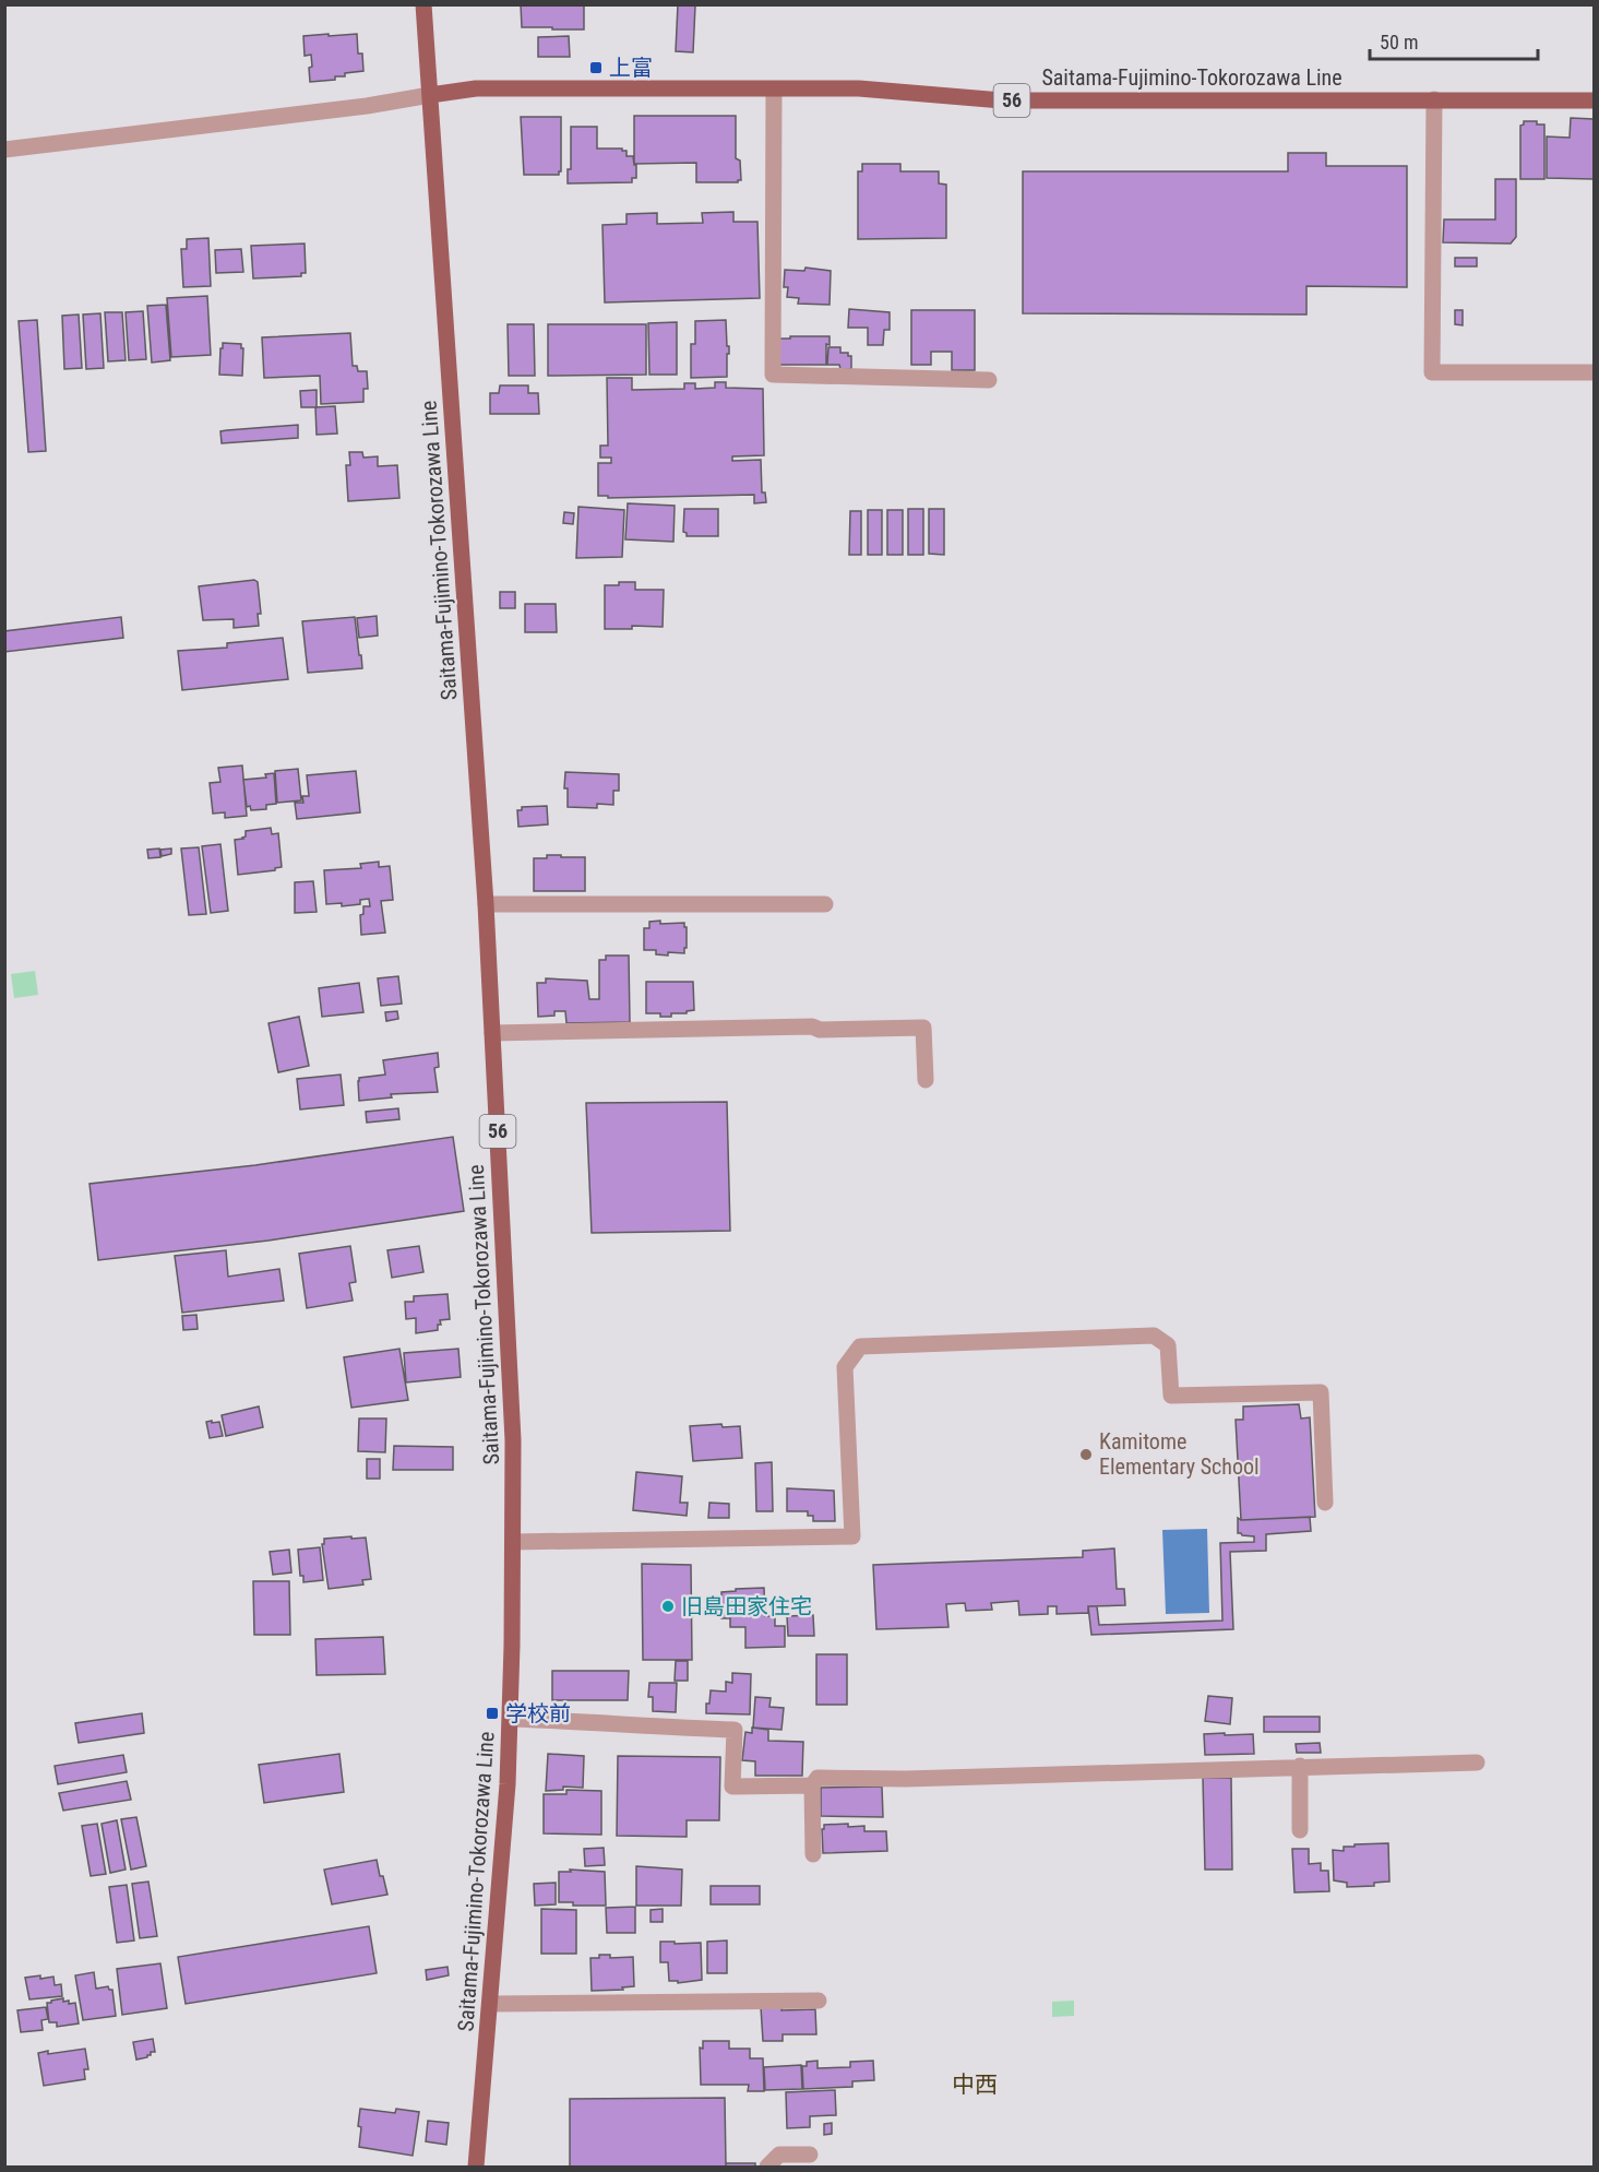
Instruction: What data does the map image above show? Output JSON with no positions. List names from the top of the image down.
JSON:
{
  "streets": {
    "main road": ["Saitama-Fujimino-Tokorozawa Line", "56"]
  },
  "districts": ["中西"],
  "places": {
    "transit": ["上富", "学校前"],
    "other": ["Kamitome Elementary School", "旧島田家住宅"]
  },
  "scale_bar": "50 m"
}
